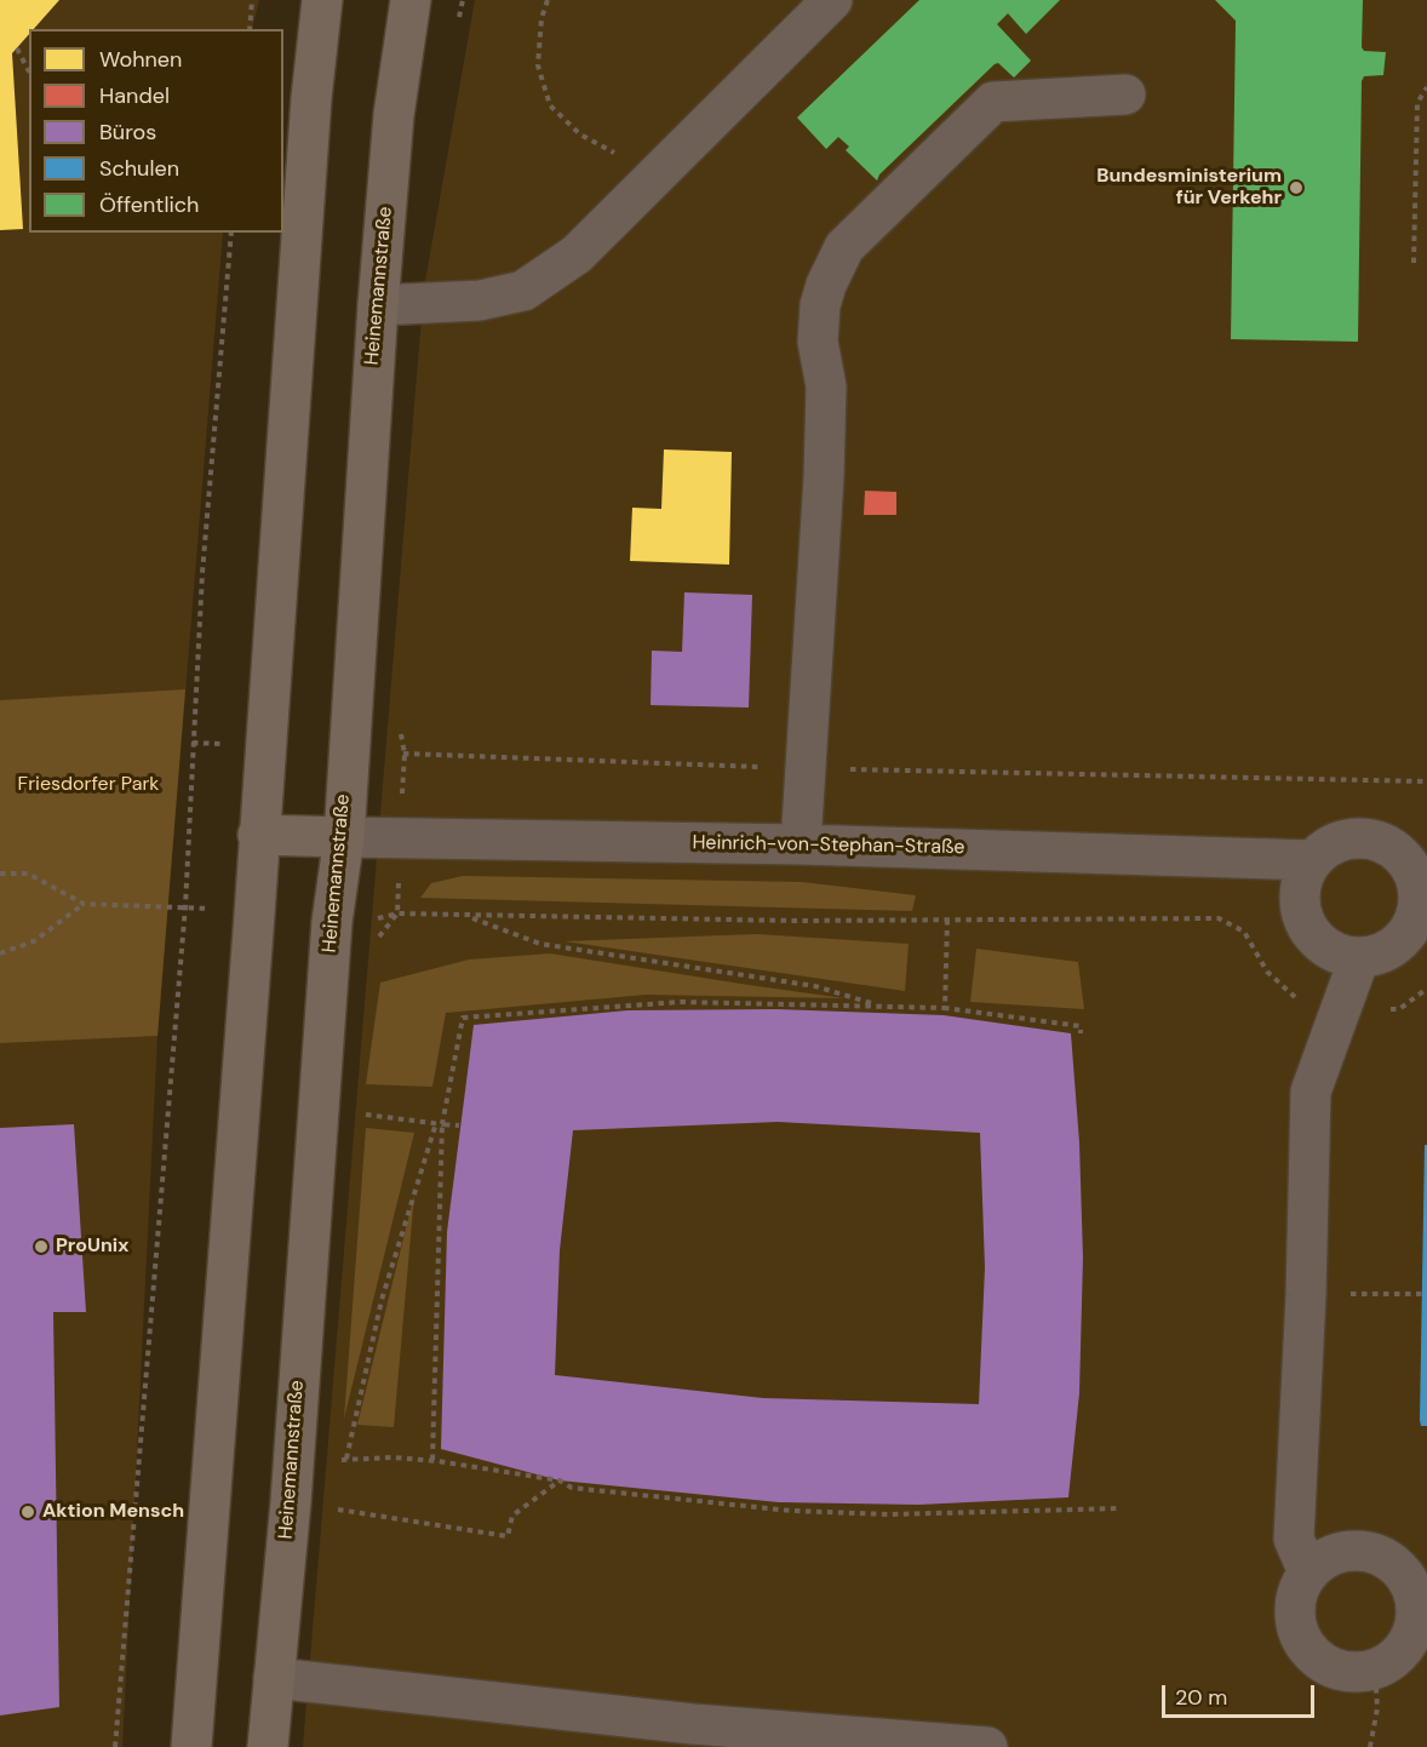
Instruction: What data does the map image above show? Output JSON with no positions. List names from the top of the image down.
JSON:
{
  "streets": {
    "main road": ["Heinemannstraße"],
    "street": ["Heinrich-von-Stephan-Straße"]
  },
  "crossings": [
    ["Heinemannstraße", "Heinrich-von-Stephan-Straße"]
  ],
  "parks": ["Friesdorfer Park"],
  "places": ["Bundesministerium für Verkehr", "ProUnix", "Aktion Mensch"],
  "legend": [
    "Wohnen",
    "Handel",
    "Büros",
    "Schulen",
    "Öffentlich"
  ],
  "scale_bar": "20 m"
}
